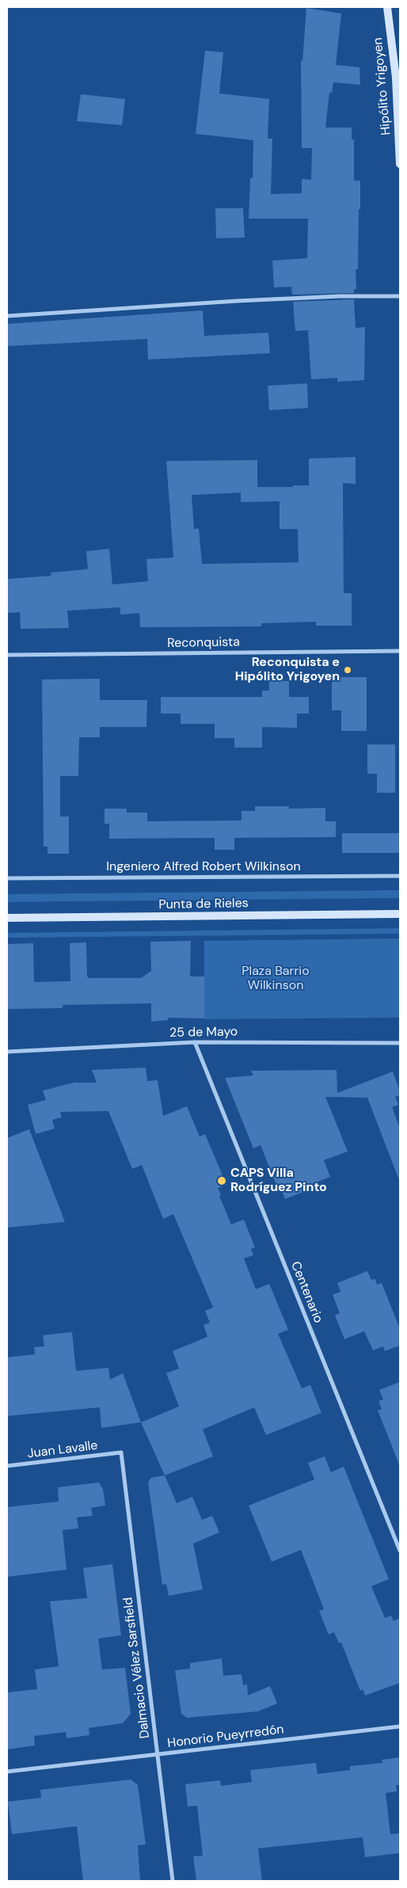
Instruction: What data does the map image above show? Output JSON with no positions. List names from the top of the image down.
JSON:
{
  "streets": {
    "street": [
      "Hipólito Yrigoyen",
      "Reconquista",
      "Ingeniero Alfred Robert Wilkinson",
      "Punta de Rieles",
      "25 de Mayo",
      "Centenario",
      "Juan Lavalle",
      "Dalmacio Vélez Sarsfield",
      "Honorio Pueyrredón"
    ]
  },
  "crossings": [
    ["25 de Mayo", "Centenario"],
    ["Juan Lavalle", "Dalmacio Vélez Sarsfield"],
    ["Dalmacio Vélez Sarsfield", "Honorio Pueyrredón"]
  ],
  "parks": ["Plaza Barrio Wilkinson"],
  "places": ["Reconquista e Hipólito Yrigoyen", "CAPS Villa Rodríguez Pinto"]
}
